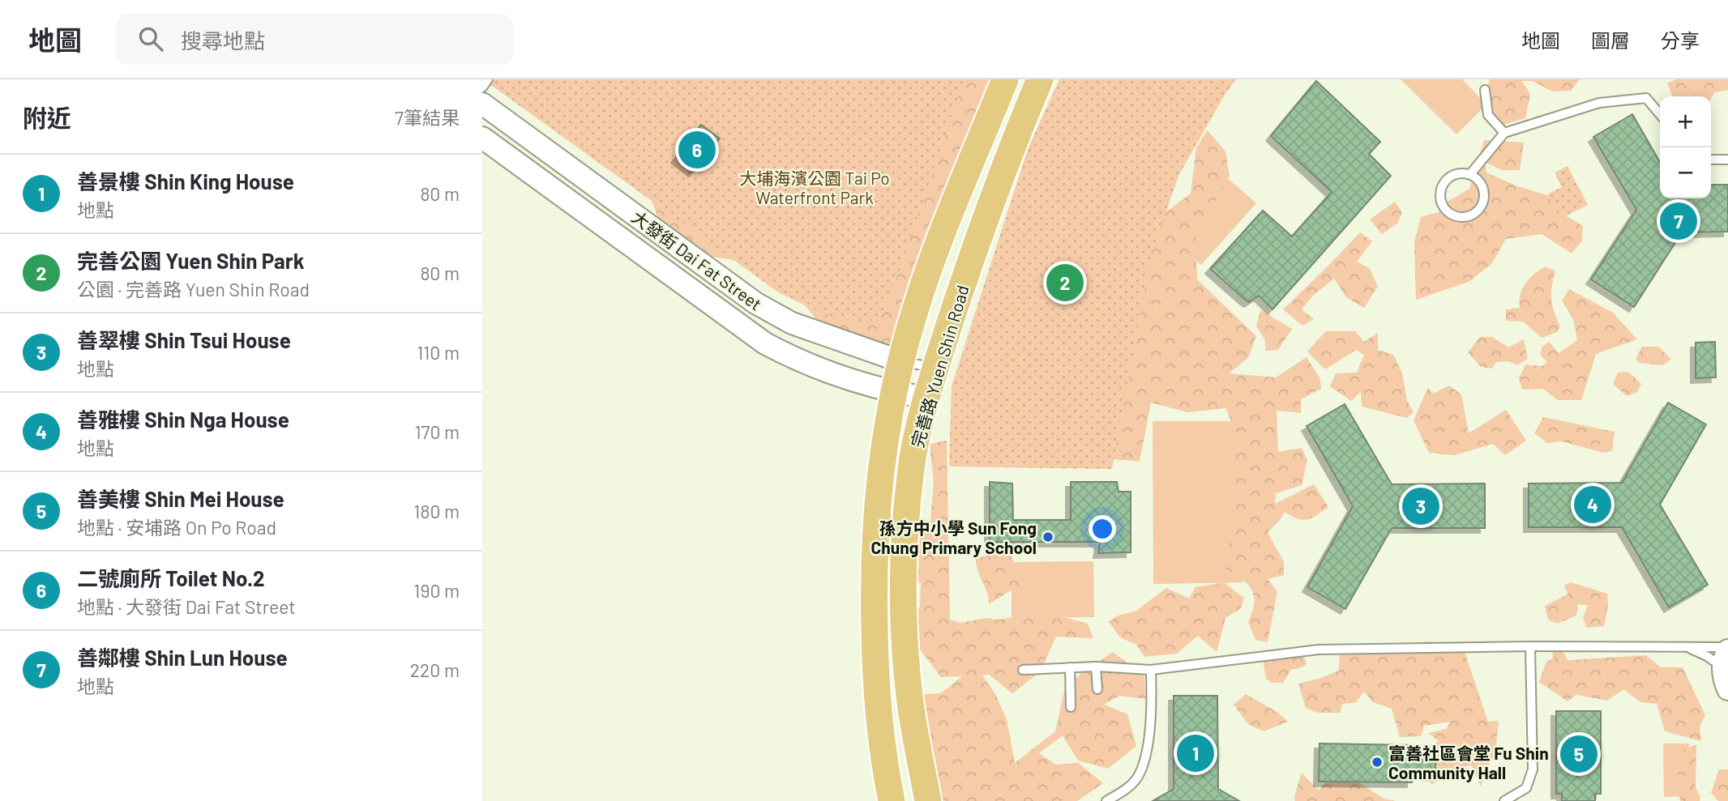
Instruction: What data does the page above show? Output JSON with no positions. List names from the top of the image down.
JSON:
{
  "streets": {
    "main road": ["完善路 Yuen Shin Road"],
    "street": ["大發街 Dai Fat Street"]
  },
  "crossings": [
    ["大發街 Dai Fat Street", "完善路 Yuen Shin Road"]
  ],
  "parks": ["大埔海濱公園 Tai Po Waterfront Park"],
  "places": ["孫方中小學 Sun Fong Chung Primary School", "富善社區會堂 Fu Shin Community Hall"],
  "page": {
    "header": "地圖",
    "search": "搜尋地點",
    "nav": ["地圖", "圖層", "分享"],
    "heading": ["附近", "7筆結果"],
    "map_buttons": ["+", "−"],
    "pins": [
      "6",
      "7",
      "2",
      "4",
      "3",
      "1",
      "5"
    ],
    "list": [
      {
        "mark": "1",
        "name": "善景樓 Shin King House",
        "note": "地點",
        "value": "80 m"
      },
      {
        "mark": "2",
        "name": "完善公園 Yuen Shin Park",
        "note": "公園 · 完善路 Yuen Shin Road",
        "value": "80 m"
      },
      {
        "mark": "3",
        "name": "善翠樓 Shin Tsui House",
        "note": "地點",
        "value": "110 m"
      },
      {
        "mark": "4",
        "name": "善雅樓 Shin Nga House",
        "note": "地點",
        "value": "170 m"
      },
      {
        "mark": "5",
        "name": "善美樓 Shin Mei House",
        "note": "地點 · 安埔路 On Po Road",
        "value": "180 m"
      },
      {
        "mark": "6",
        "name": "二號廁所 Toilet No.2",
        "note": "地點 · 大發街 Dai Fat Street",
        "value": "190 m"
      },
      {
        "mark": "7",
        "name": "善鄰樓 Shin Lun House",
        "note": "地點",
        "value": "220 m"
      }
    ]
  }
}
